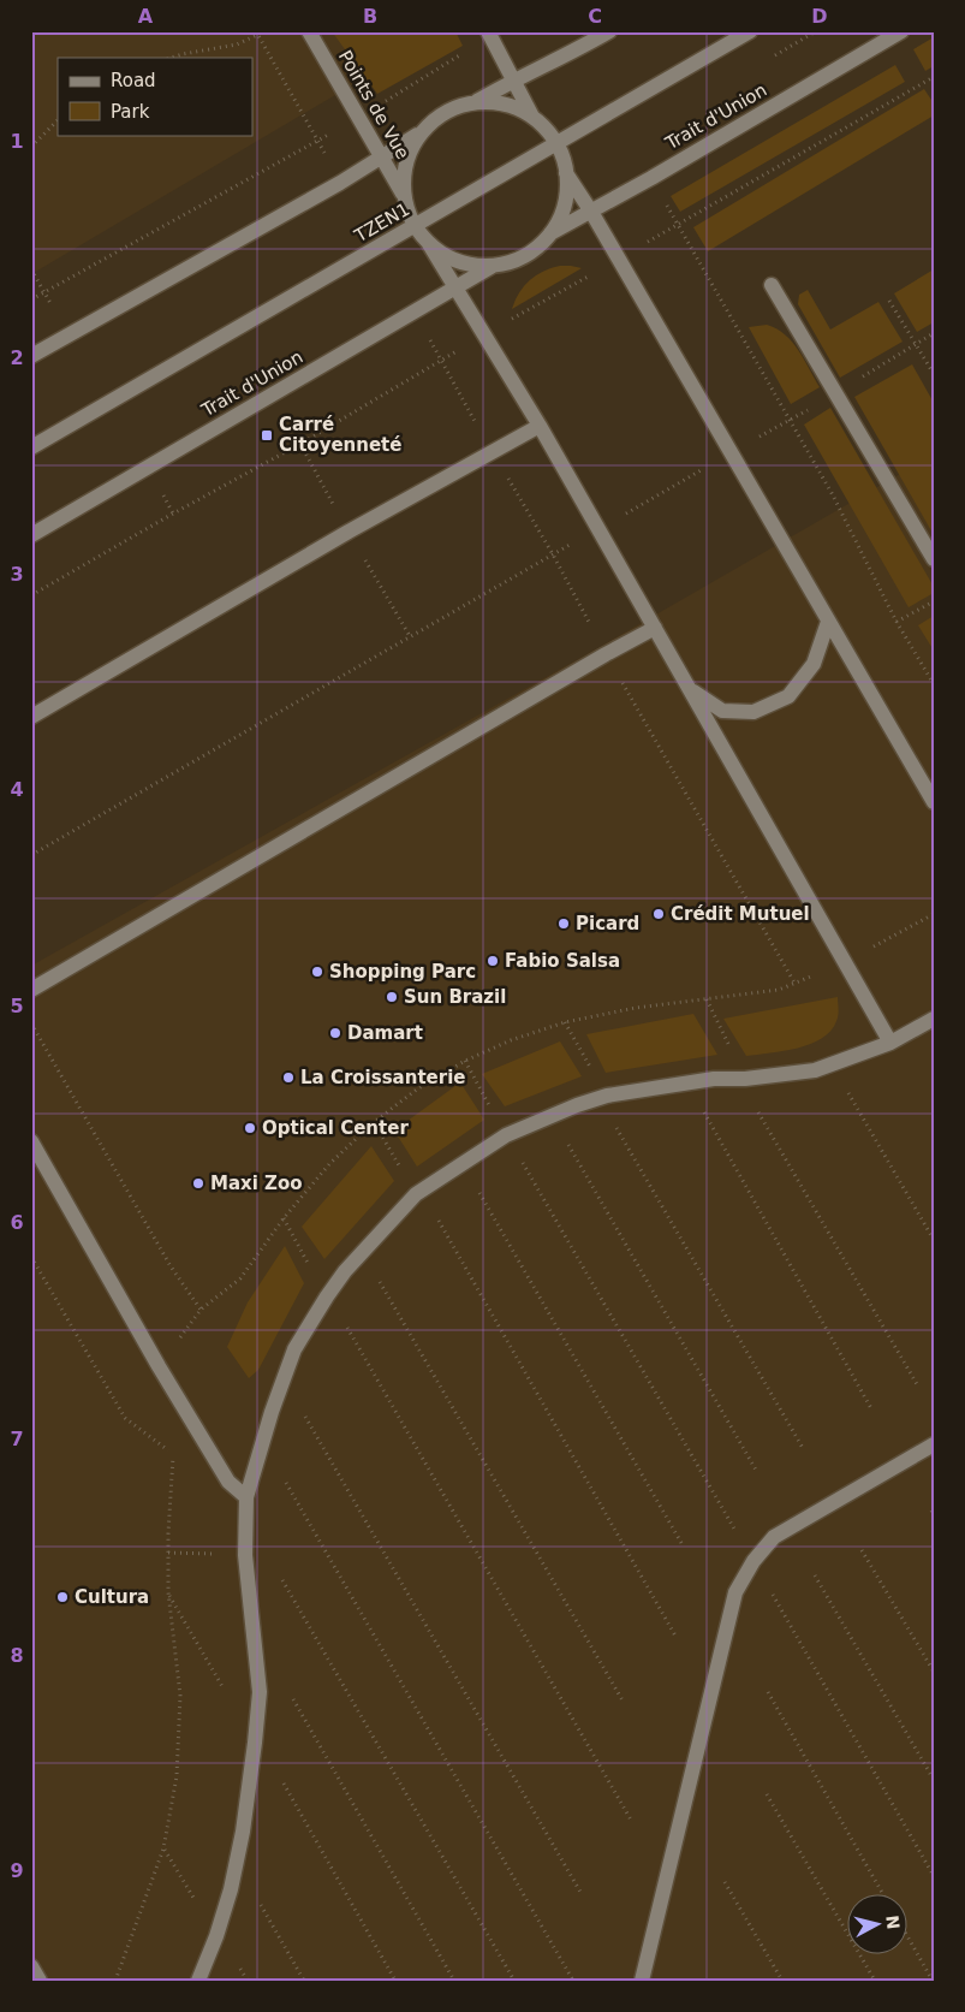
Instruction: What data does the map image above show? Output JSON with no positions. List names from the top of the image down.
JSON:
{
  "streets": {
    "street": ["Points de Vue", "Trait d'Union", "TZEN1"]
  },
  "crossings": [
    ["Points de Vue", "Trait d'Union"],
    ["Trait d'Union", "TZEN1"]
  ],
  "places": {
    "transit": ["Carré Citoyenneté"],
    "other": [
      "Crédit Mutuel",
      "Picard",
      "Fabio Salsa",
      "Shopping Parc",
      "Sun Brazil",
      "Damart",
      "La Croissanterie",
      "Optical Center",
      "Maxi Zoo",
      "Cultura"
    ]
  },
  "legend": ["Road", "Park"],
  "north": "right",
  "grid": {
    "columns": [
      "A",
      "B",
      "C",
      "D"
    ],
    "rows": [
      "1",
      "2",
      "3",
      "4",
      "5",
      "6",
      "7",
      "8",
      "9"
    ]
  }
}
